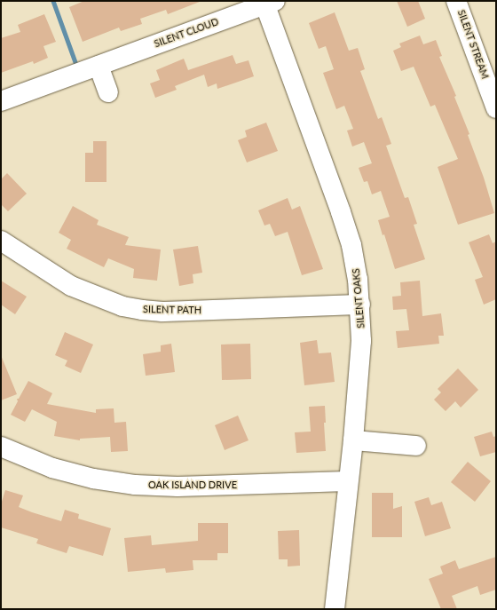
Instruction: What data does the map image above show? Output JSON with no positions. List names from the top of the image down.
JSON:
{
  "streets": {
    "street": [
      "SILENT CLOUD",
      "SILENT STREAM",
      "SILENT OAKS",
      "SILENT PATH",
      "OAK ISLAND DRIVE"
    ]
  },
  "crossings": [
    ["SILENT CLOUD", "SILENT OAKS"],
    ["SILENT OAKS", "SILENT PATH"],
    ["SILENT OAKS", "OAK ISLAND DRIVE"]
  ]
}
